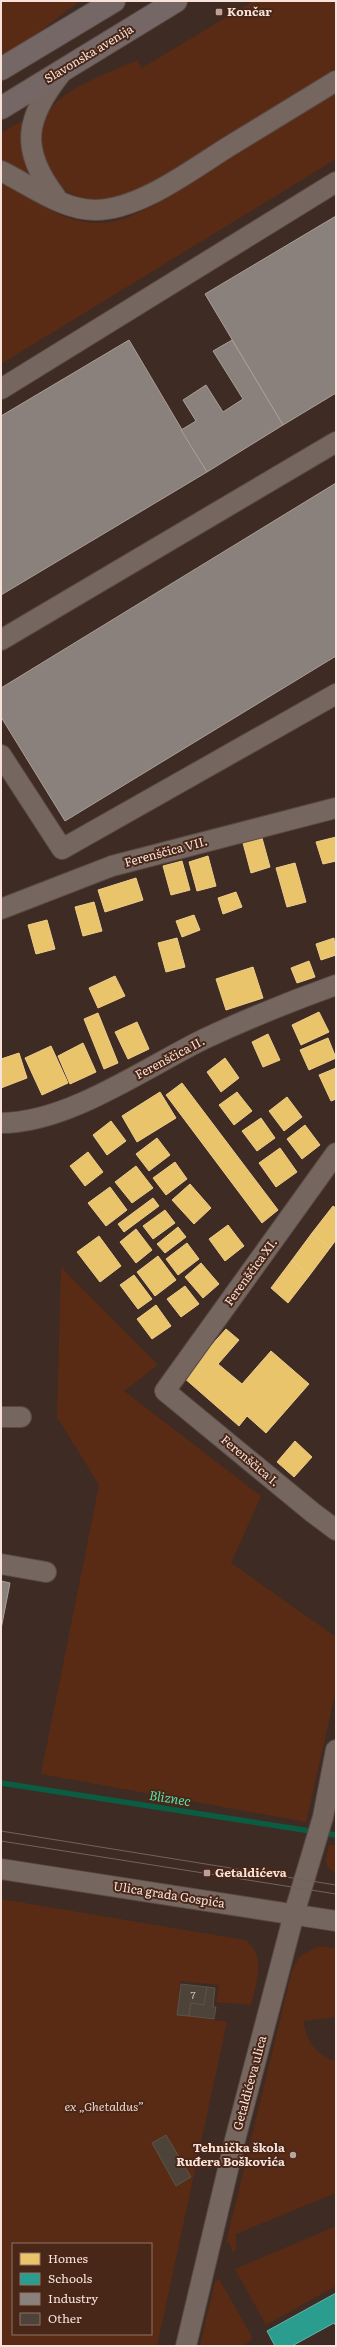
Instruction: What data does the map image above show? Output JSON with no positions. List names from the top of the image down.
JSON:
{
  "streets": {
    "main road": ["Slavonska avenija"],
    "street": [
      "Ferenščica VII.",
      "Ferenščica II.",
      "Ferenščica XI.",
      "Ferenščica I.",
      "Ulica grada Gospića",
      "Getaldićeva ulica"
    ]
  },
  "crossings": [
    ["Ferenščica XI.", "Ferenščica I."],
    ["Ulica grada Gospića", "Getaldićeva ulica"]
  ],
  "water": ["Bliznec"],
  "parks": ["ex „Ghetaldus”"],
  "places": {
    "transit": ["Končar", "Getaldićeva"],
    "other": ["Tehnička škola Ruđera Boškovića"]
  },
  "house_numbers": ["7"],
  "legend": [
    "Homes",
    "Schools",
    "Industry",
    "Other"
  ]
}
